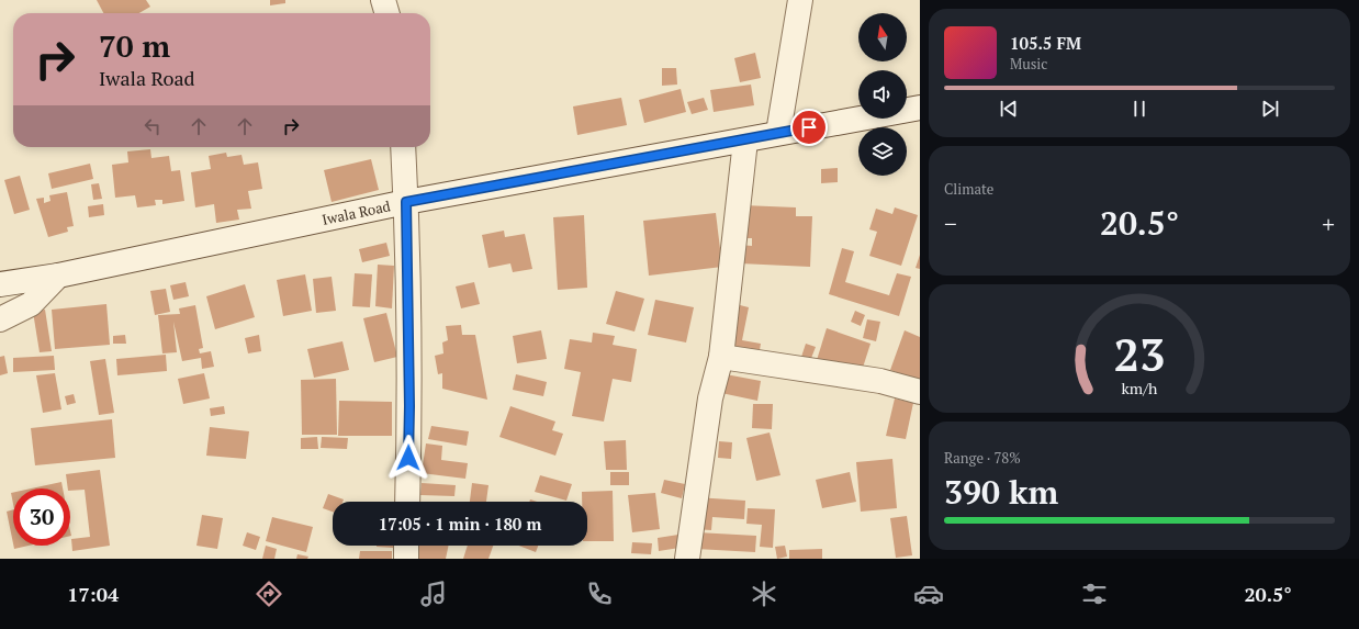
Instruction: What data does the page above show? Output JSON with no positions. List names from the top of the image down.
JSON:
{
  "streets": {
    "street": ["Iwala Road"]
  },
  "north": "top",
  "page": {
    "turn": ["70 m", "Iwala Road"],
    "song": ["105.5 FM", "Music"],
    "tile": [
      "Climate",
      ["Range · 78%", "390 km"]
    ],
    "heat": ["−", "20.5°", "+"],
    "limit": "30",
    "trip": "17:05 · 1 min · 180 m",
    "tabs": ["17:04", "20.5°"],
    "gauge": ["23", "km/h"]
  }
}
